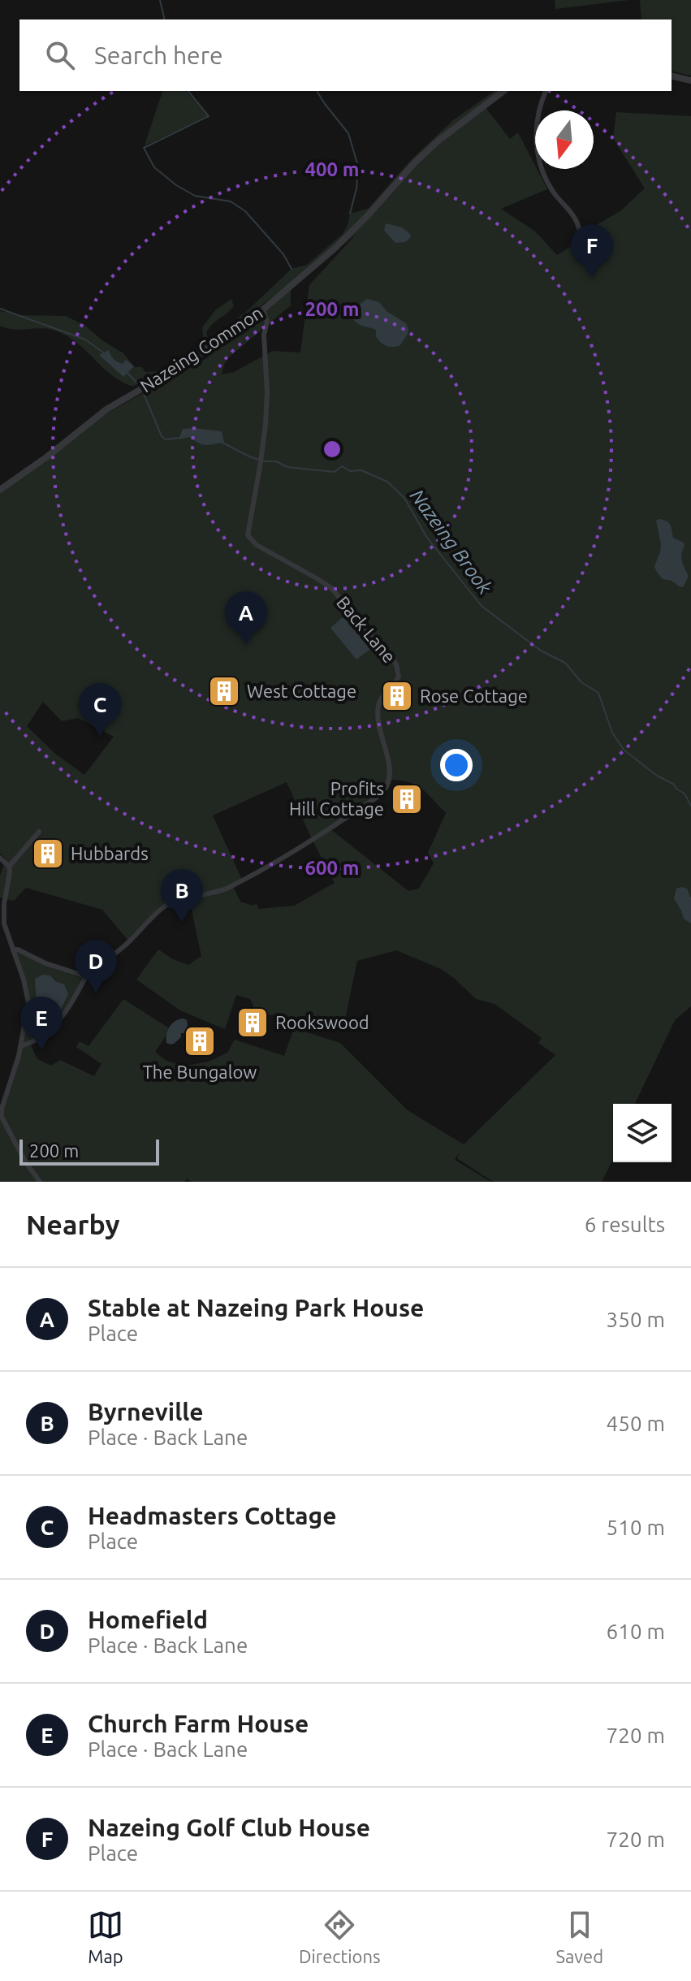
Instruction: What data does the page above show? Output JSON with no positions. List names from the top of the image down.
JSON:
{
  "streets": {
    "street": ["Nazeing Common", "Back Lane"]
  },
  "crossings": [
    ["Nazeing Common", "Back Lane"]
  ],
  "water": ["Nazeing Brook"],
  "places": {
    "building": [
      "West Cottage",
      "Rose Cottage",
      "Profits Hill Cottage",
      "Hubbards",
      "Rookswood",
      "The Bungalow"
    ]
  },
  "scale_bar": "200 m",
  "north": "bottom",
  "page": {
    "search": "Search here",
    "pins": [
      "F",
      "A",
      "C",
      "B",
      "D",
      "E"
    ],
    "scale": "200 m",
    "heading": ["Nearby", "6 results"],
    "list": [
      {
        "mark": "A",
        "name": "Stable at Nazeing Park House",
        "note": "Place",
        "value": "350 m"
      },
      {
        "mark": "B",
        "name": "Byrneville",
        "note": "Place · Back Lane",
        "value": "450 m"
      },
      {
        "mark": "C",
        "name": "Headmasters Cottage",
        "note": "Place",
        "value": "510 m"
      },
      {
        "mark": "D",
        "name": "Homefield",
        "note": "Place · Back Lane",
        "value": "610 m"
      },
      {
        "mark": "E",
        "name": "Church Farm House",
        "note": "Place · Back Lane",
        "value": "720 m"
      },
      {
        "mark": "F",
        "name": "Nazeing Golf Club House",
        "note": "Place",
        "value": "720 m"
      }
    ],
    "nav": ["Map", "Directions", "Saved"]
  },
  "rings": ["400 m", "200 m", "600 m"]
}
